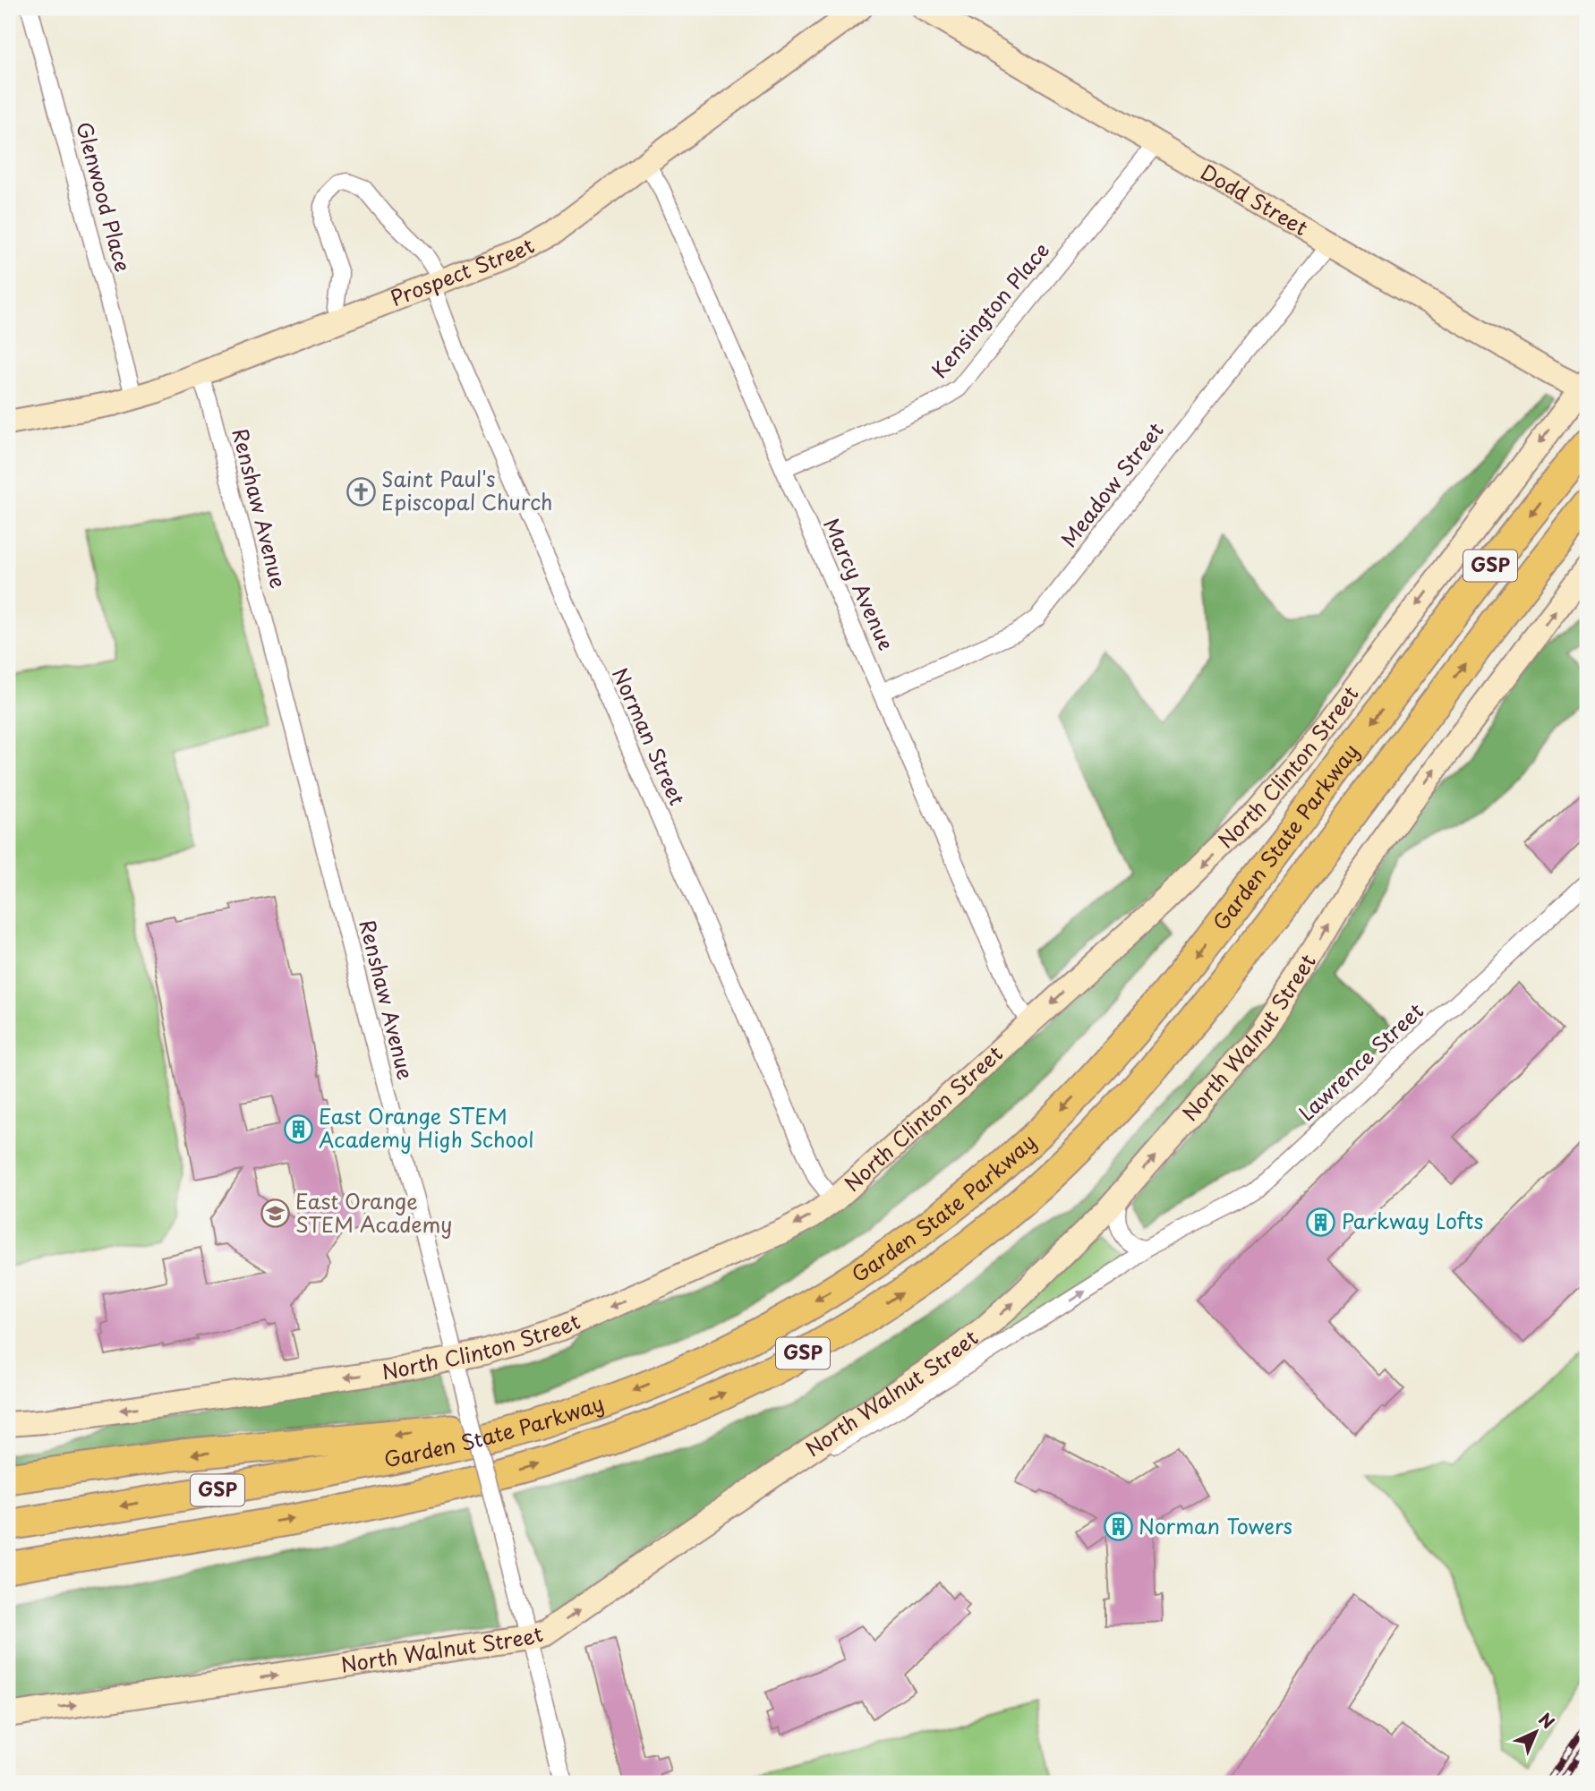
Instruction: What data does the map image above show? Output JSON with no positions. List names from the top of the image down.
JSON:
{
  "streets": {
    "highway": ["GSP", "Garden State Parkway"],
    "main road": [
      "Dodd Street",
      "Prospect Street",
      "North Clinton Street",
      "North Walnut Street"
    ],
    "street": [
      "Glenwood Place",
      "Kensington Place",
      "Meadow Street",
      "Renshaw Avenue",
      "Marcy Avenue",
      "Norman Street",
      "Lawrence Street"
    ]
  },
  "crossings": [
    ["Glenwood Place", "Prospect Street"],
    ["Dodd Street", "Kensington Place"],
    ["Dodd Street", "Meadow Street"],
    ["Dodd Street", "North Clinton Street"],
    ["Prospect Street", "Renshaw Avenue"],
    ["Prospect Street", "Marcy Avenue"],
    ["Prospect Street", "Norman Street"],
    ["Kensington Place", "Marcy Avenue"],
    ["Meadow Street", "Marcy Avenue"],
    ["Renshaw Avenue", "North Clinton Street"],
    ["Renshaw Avenue", "North Walnut Street"],
    ["Marcy Avenue", "North Clinton Street"],
    ["Norman Street", "North Clinton Street"],
    ["North Walnut Street", "Lawrence Street"]
  ],
  "one_way": ["North Clinton Street", "North Walnut Street", "Lawrence Street"],
  "places": {
    "church": ["Saint Paul's Episcopal Church"],
    "building": ["East Orange STEM Academy High School", "Parkway Lofts", "Norman Towers"],
    "school or university": ["East Orange STEM Academy"]
  },
  "north": "top right"
}
